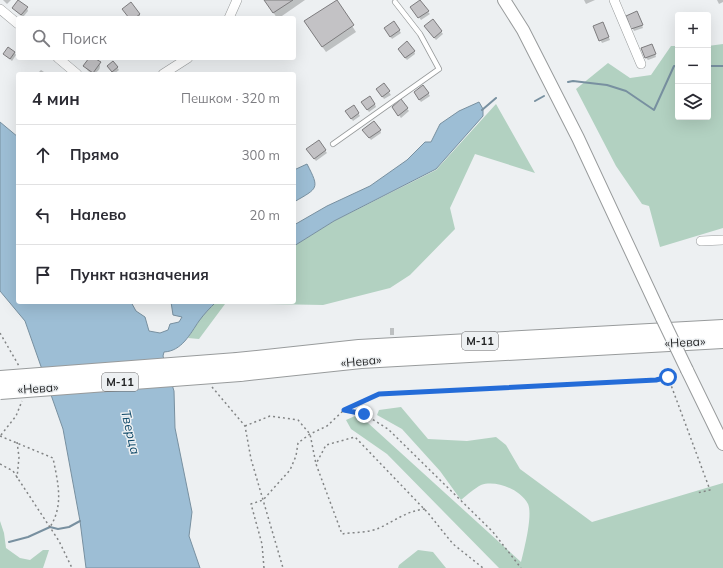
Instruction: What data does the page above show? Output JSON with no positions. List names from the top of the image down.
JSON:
{
  "streets": {
    "highway": ["М-11", "«Нева»"]
  },
  "water": ["Тверца"],
  "page": {
    "map_buttons": ["+", "−"],
    "search": "Поиск",
    "heading": ["4 мин", "Пешком · 320 m"],
    "list": [
      ["Прямо", "300 m"],
      ["Налево", "20 m"],
      "Пункт назначения"
    ]
  }
}
